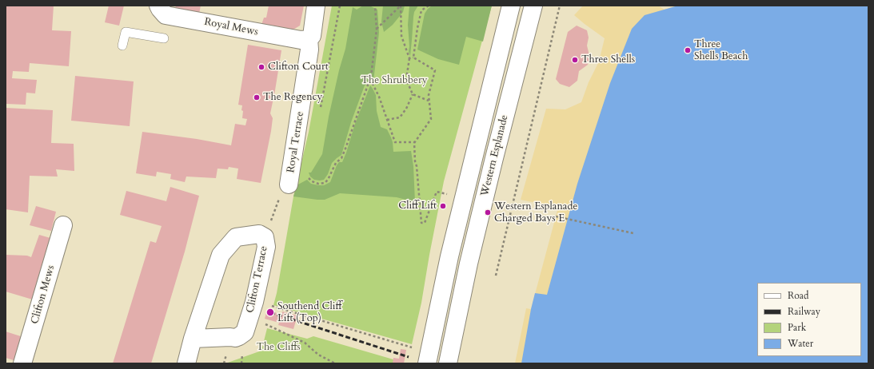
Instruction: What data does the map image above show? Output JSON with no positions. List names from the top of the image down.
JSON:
{
  "streets": {
    "street": [
      "Royal Mews",
      "Royal Terrace",
      "Western Esplanade",
      "Clifton Terrace",
      "Clifton Mews"
    ]
  },
  "crossings": [
    ["Royal Mews", "Royal Terrace"]
  ],
  "parks": ["The Shrubbery", "The Cliffs"],
  "places": [
    "Three Shells Beach",
    "Three Shells",
    "Clifton Court",
    "The Regency",
    "Cliff Lift",
    "Western Esplanade Charged Bays E",
    "Southend Cliff Lift (Top)"
  ],
  "legend": [
    "Road",
    "Railway",
    "Park",
    "Water"
  ]
}
